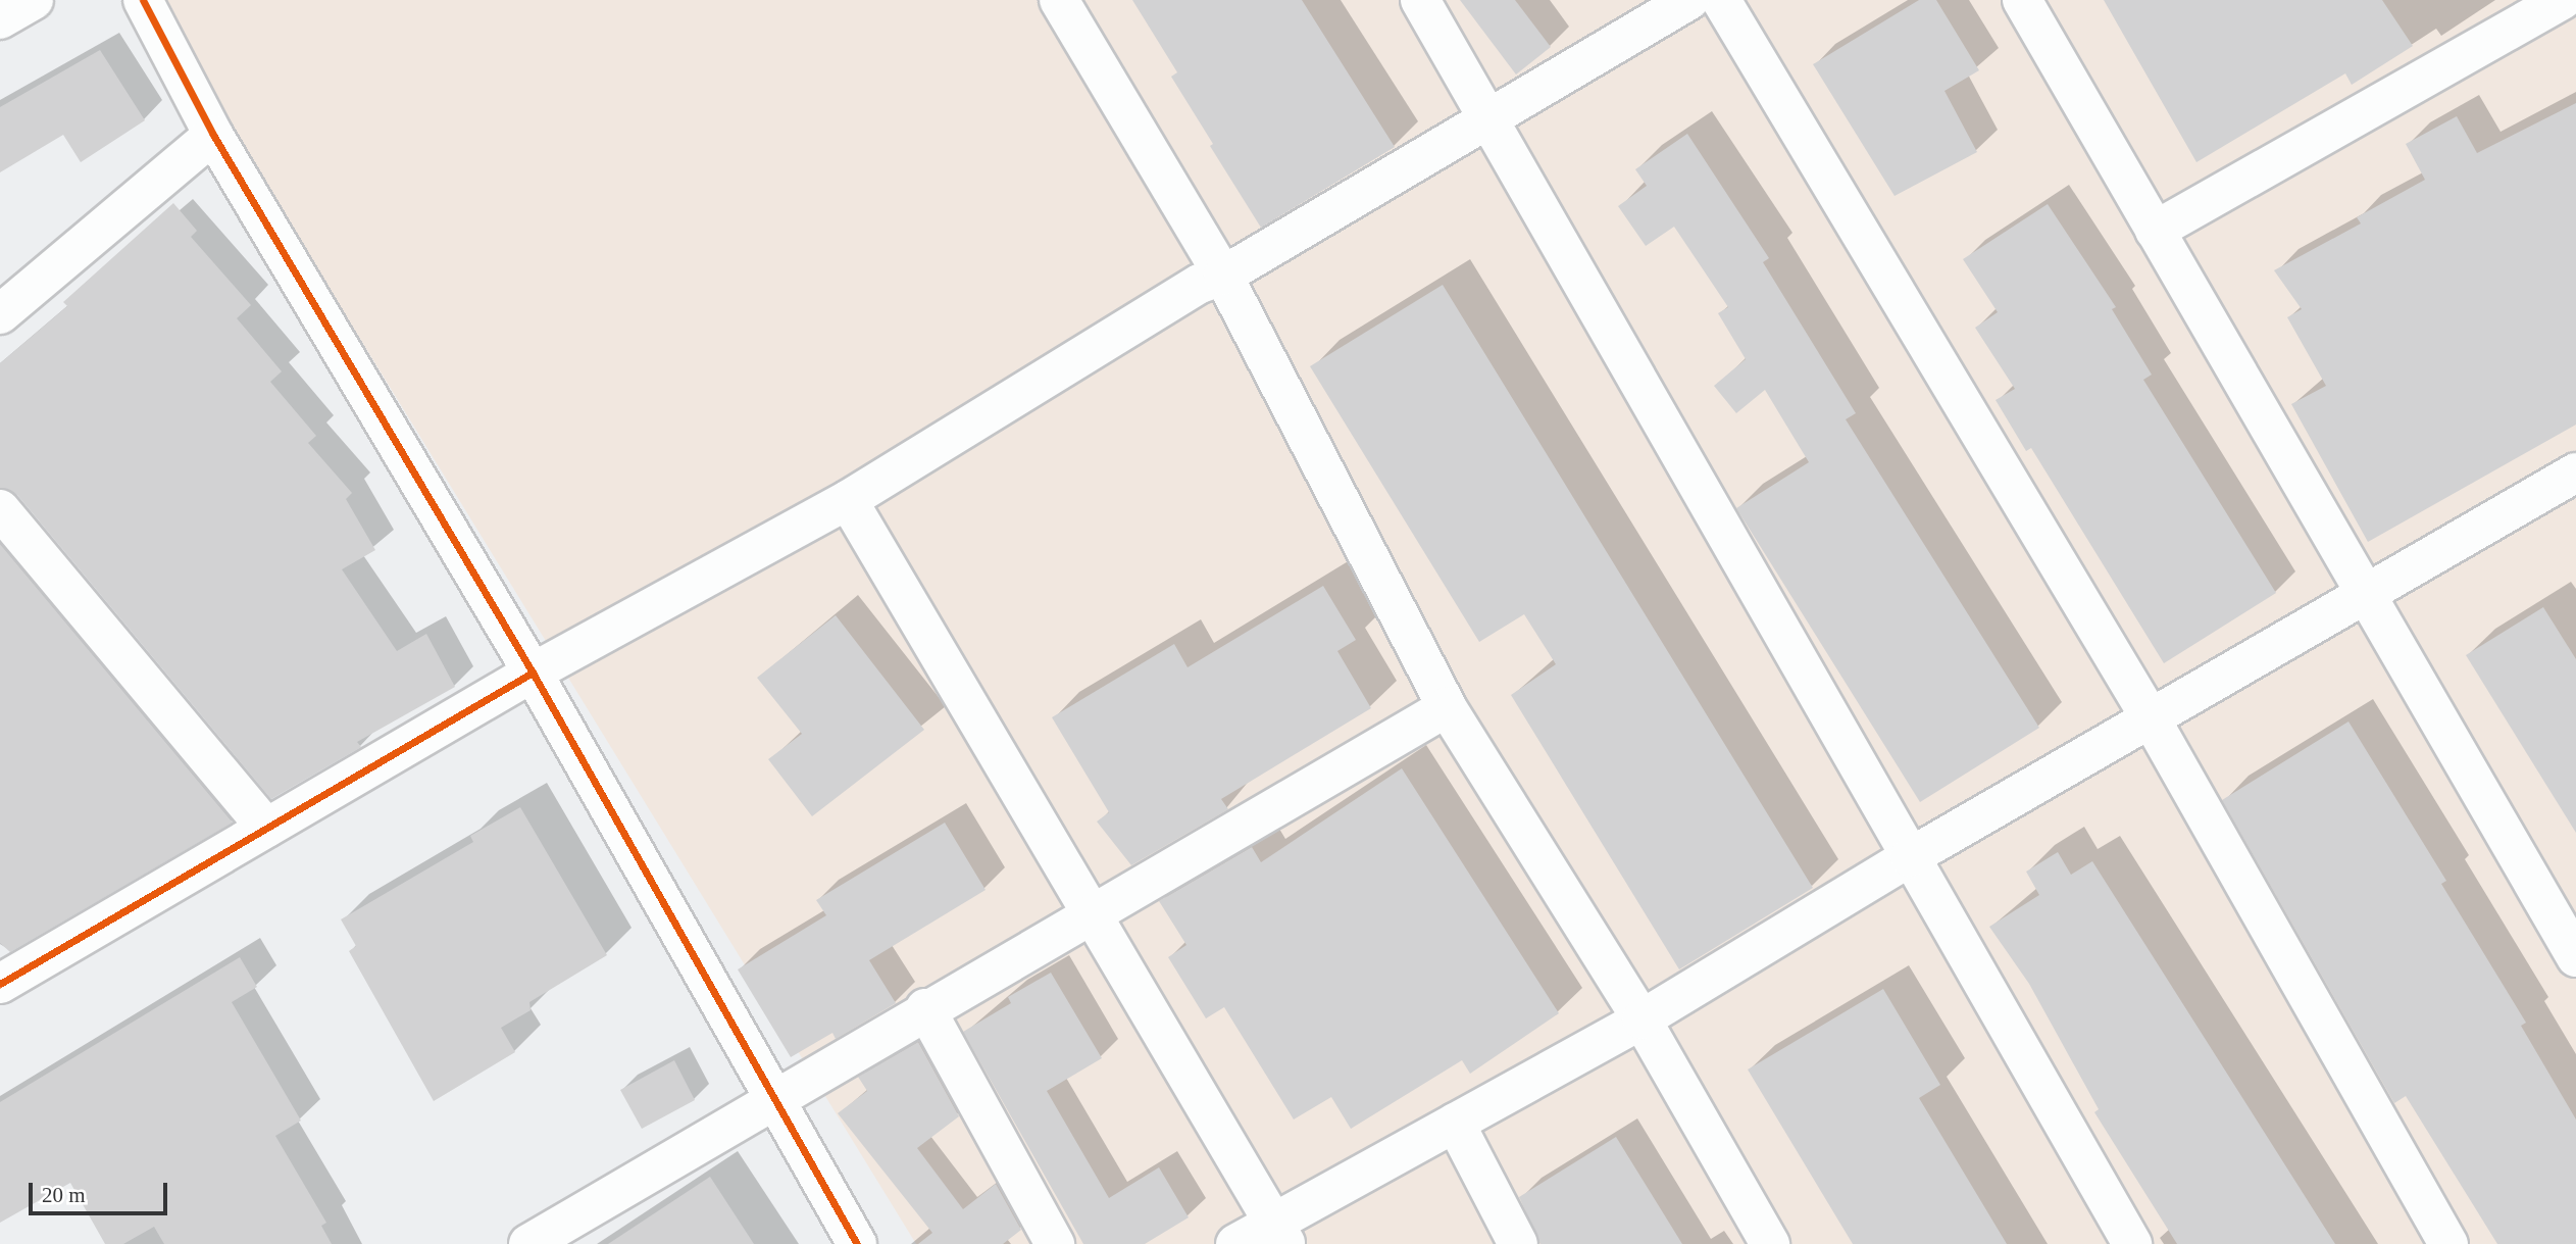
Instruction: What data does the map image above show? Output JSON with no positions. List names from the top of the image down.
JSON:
{
  "scale_bar": "20 m"
}
